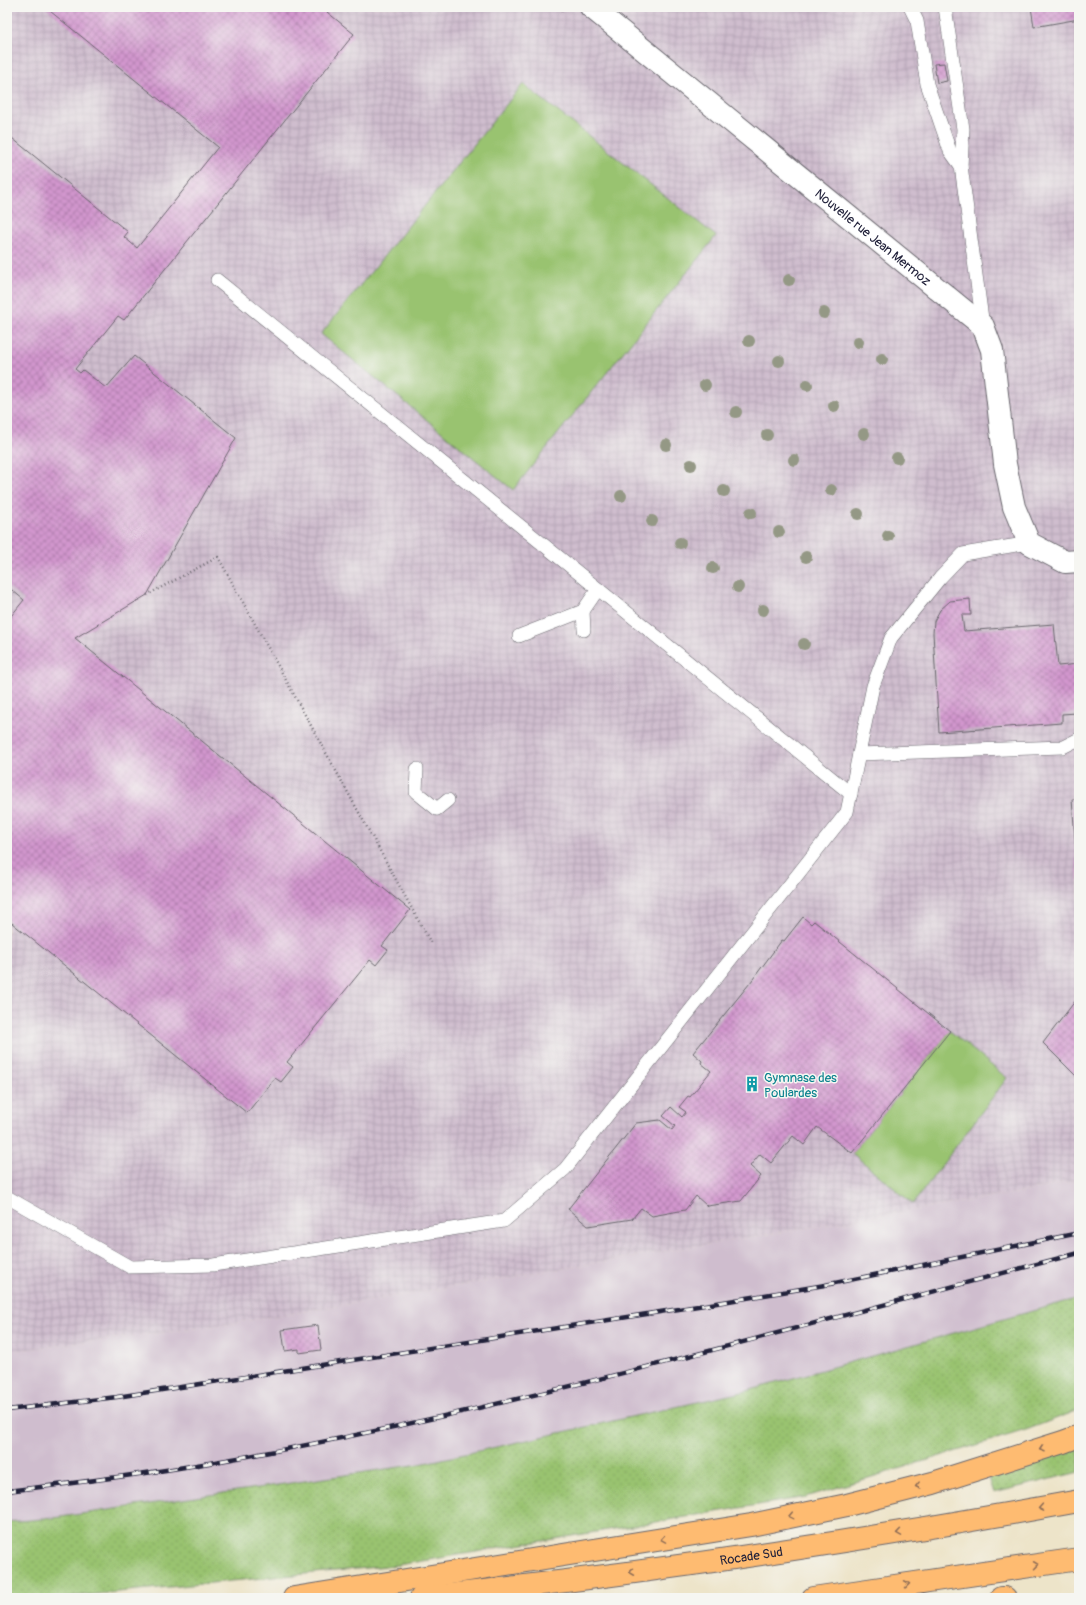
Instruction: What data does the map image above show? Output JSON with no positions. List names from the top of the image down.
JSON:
{
  "streets": {
    "highway": ["Rocade Sud"],
    "street": ["Nouvelle rue Jean Mermoz"]
  },
  "places": {
    "building": ["Gymnase des Poulardes"]
  }
}
